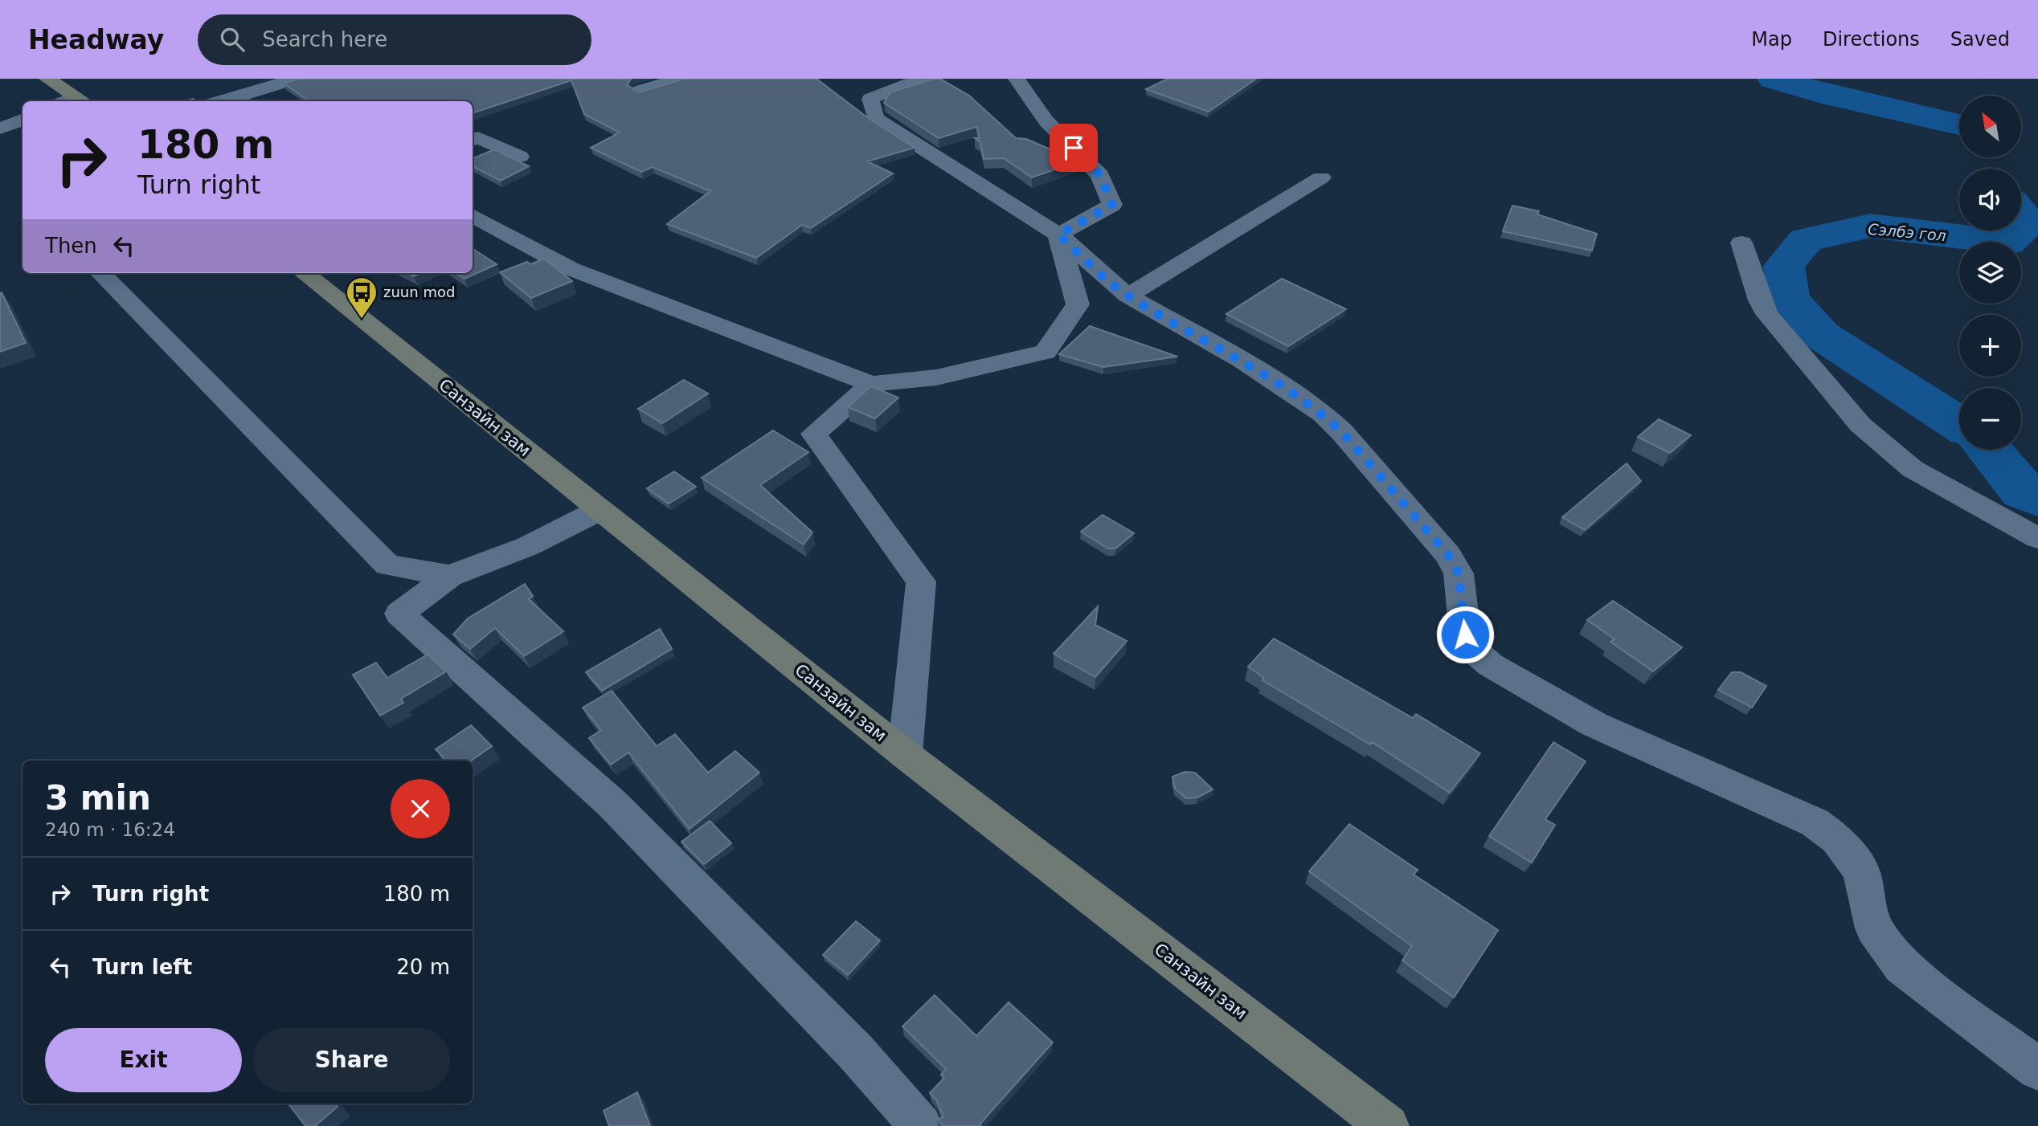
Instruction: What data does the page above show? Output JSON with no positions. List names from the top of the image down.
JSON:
{
  "streets": {
    "main road": ["Санзайн зам"]
  },
  "water": ["Сэлбэ гол"],
  "places": {
    "bus stop": ["zuun mod"]
  },
  "north": "top left",
  "page": {
    "header": "Headway",
    "search": "Search here",
    "nav": ["Map", "Directions", "Saved"],
    "map_buttons": ["+", "−"],
    "turn": ["180 m", "Turn right"],
    "then": "Then",
    "heading": ["3 min", "240 m · 16:24"],
    "list": [
      {
        "name": "Turn right",
        "value": "180 m"
      },
      {
        "name": "Turn left",
        "value": "20 m"
      }
    ],
    "buttons": ["Exit", "Share"]
  }
}
